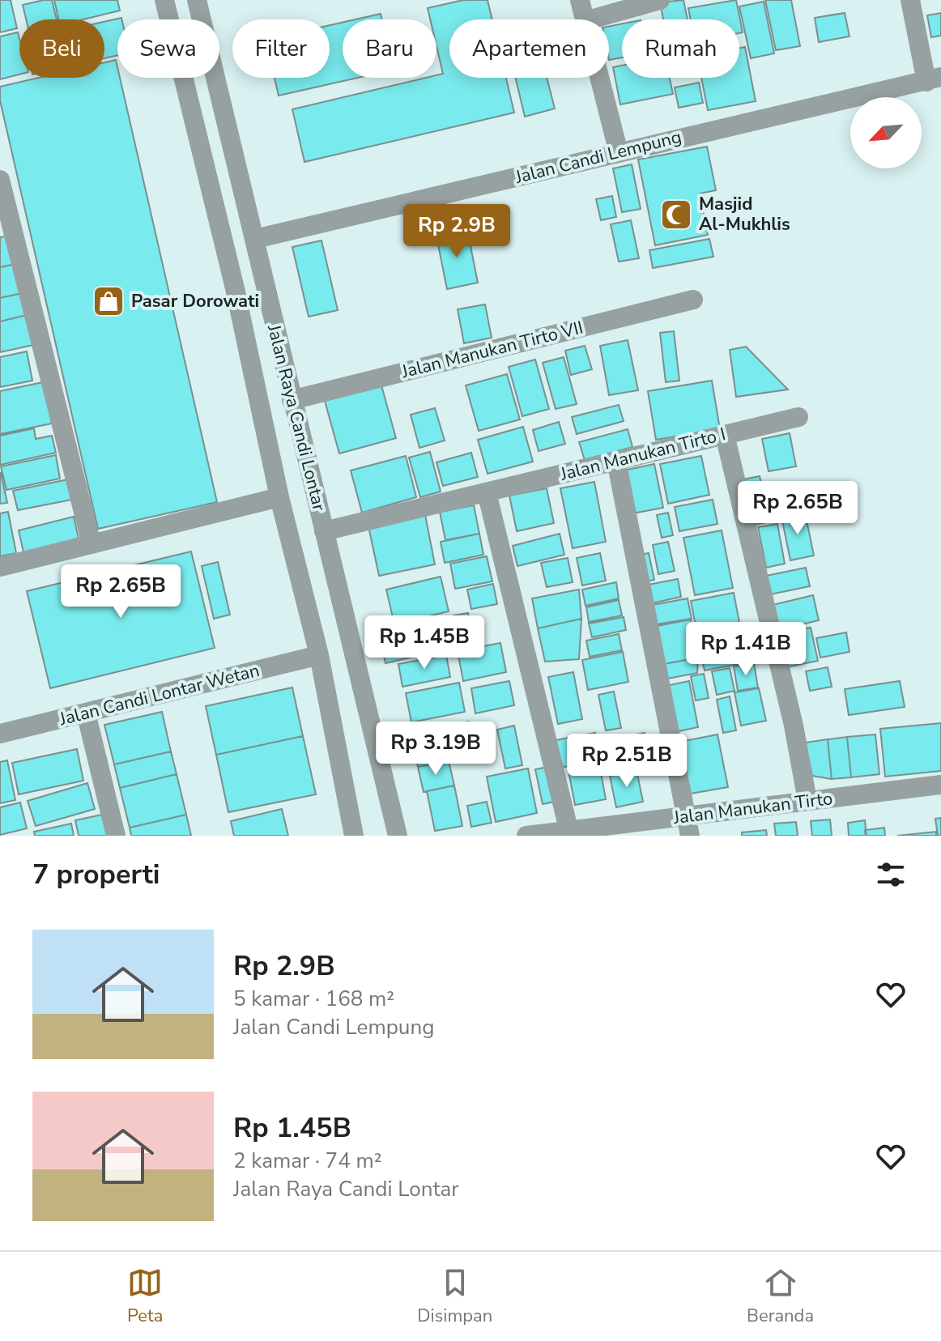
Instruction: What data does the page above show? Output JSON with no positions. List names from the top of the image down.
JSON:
{
  "streets": {
    "street": [
      "Jalan Candi Lempung",
      "Jalan Manukan Tirto VII",
      "Jalan Raya Candi Lontar",
      "Jalan Manukan Tirto I",
      "Jalan Candi Lontar Wetan",
      "Jalan Manukan Tirto"
    ]
  },
  "crossings": [
    ["Jalan Candi Lempung", "Jalan Raya Candi Lontar"],
    ["Jalan Manukan Tirto VII", "Jalan Raya Candi Lontar"],
    ["Jalan Raya Candi Lontar", "Jalan Manukan Tirto I"],
    ["Jalan Raya Candi Lontar", "Jalan Candi Lontar Wetan"]
  ],
  "places": {
    "mosque": ["Masjid Al-Mukhlis"],
    "shop": ["Pasar Dorowati"]
  },
  "north": "bottom left",
  "page": {
    "chip": [
      "Beli",
      "Sewa",
      "Filter",
      "Baru",
      "Apartemen",
      "Rumah"
    ],
    "price": [
      "Rp 2.9B",
      "Rp 2.65B",
      "Rp 2.65B",
      "Rp 1.45B",
      "Rp 1.41B",
      "Rp 3.19B",
      "Rp 2.51B"
    ],
    "heading": "7 properti",
    "list": [
      {
        "name": "Rp 2.9B",
        "note": "5 kamar · 168 m² · Jalan Candi Lempung"
      },
      {
        "name": "Rp 1.45B",
        "note": "2 kamar · 74 m² · Jalan Raya Candi Lontar"
      }
    ],
    "tabs": ["Peta", "Disimpan", "Beranda"]
  }
}
